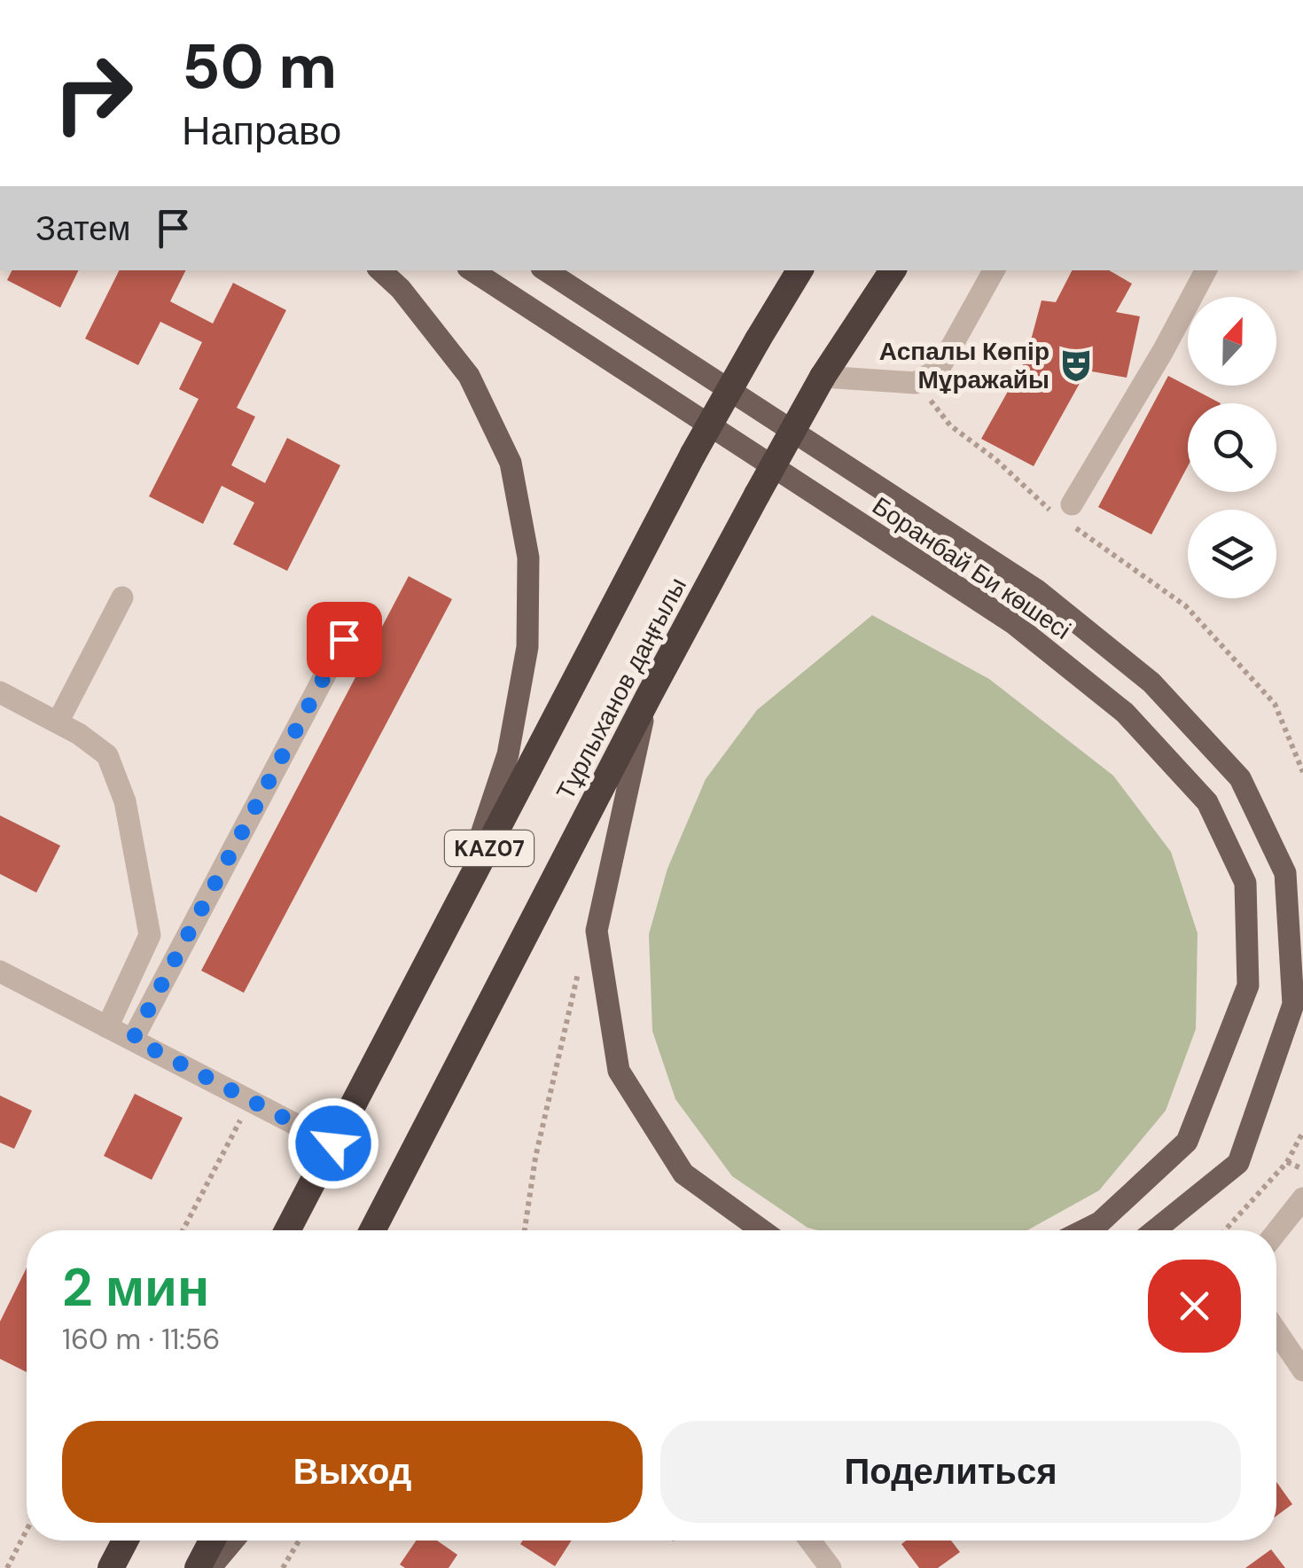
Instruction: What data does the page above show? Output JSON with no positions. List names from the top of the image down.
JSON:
{
  "streets": {
    "highway": ["Тұрлыханов даңғылы", "KAZ07"],
    "main road": ["Боранбай Би көшесі"]
  },
  "places": {
    "theatre": ["Аспалы Көпір Мұражайы"]
  },
  "north": "top",
  "page": {
    "turn": ["50 m", "Направо"],
    "then": "Затем",
    "heading": ["2 мин", "160 m · 11:56"],
    "buttons": ["Выход", "Поделиться"]
  }
}
